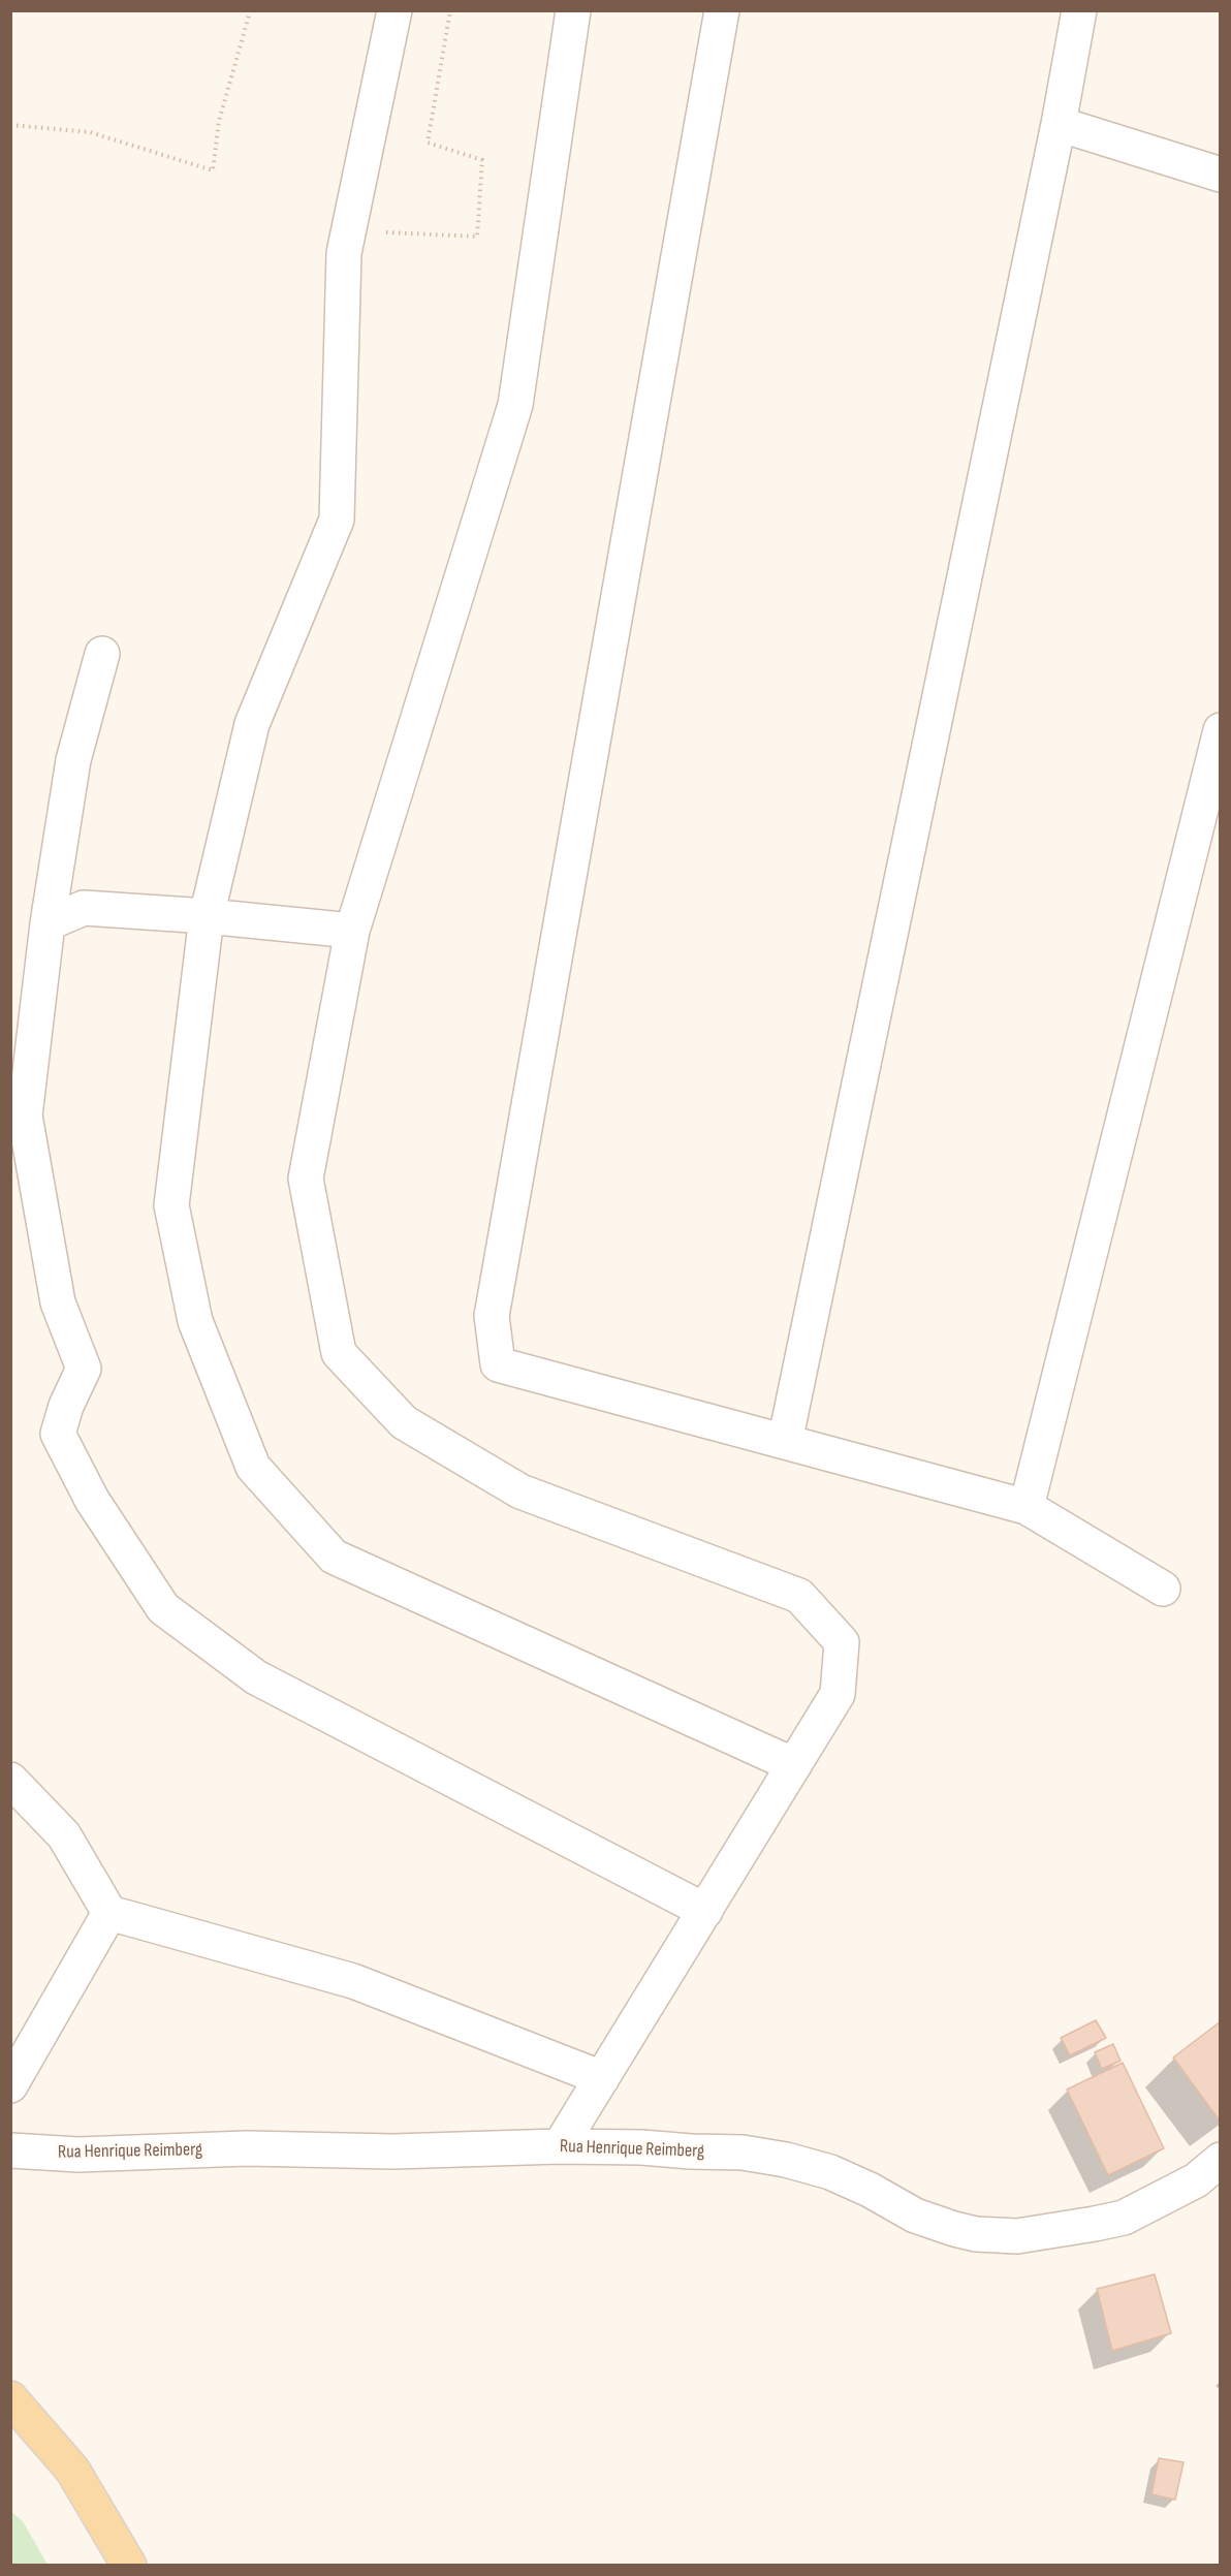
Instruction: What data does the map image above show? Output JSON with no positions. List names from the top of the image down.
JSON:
{
  "streets": {
    "street": ["Rua Henrique Reimberg"]
  }
}
